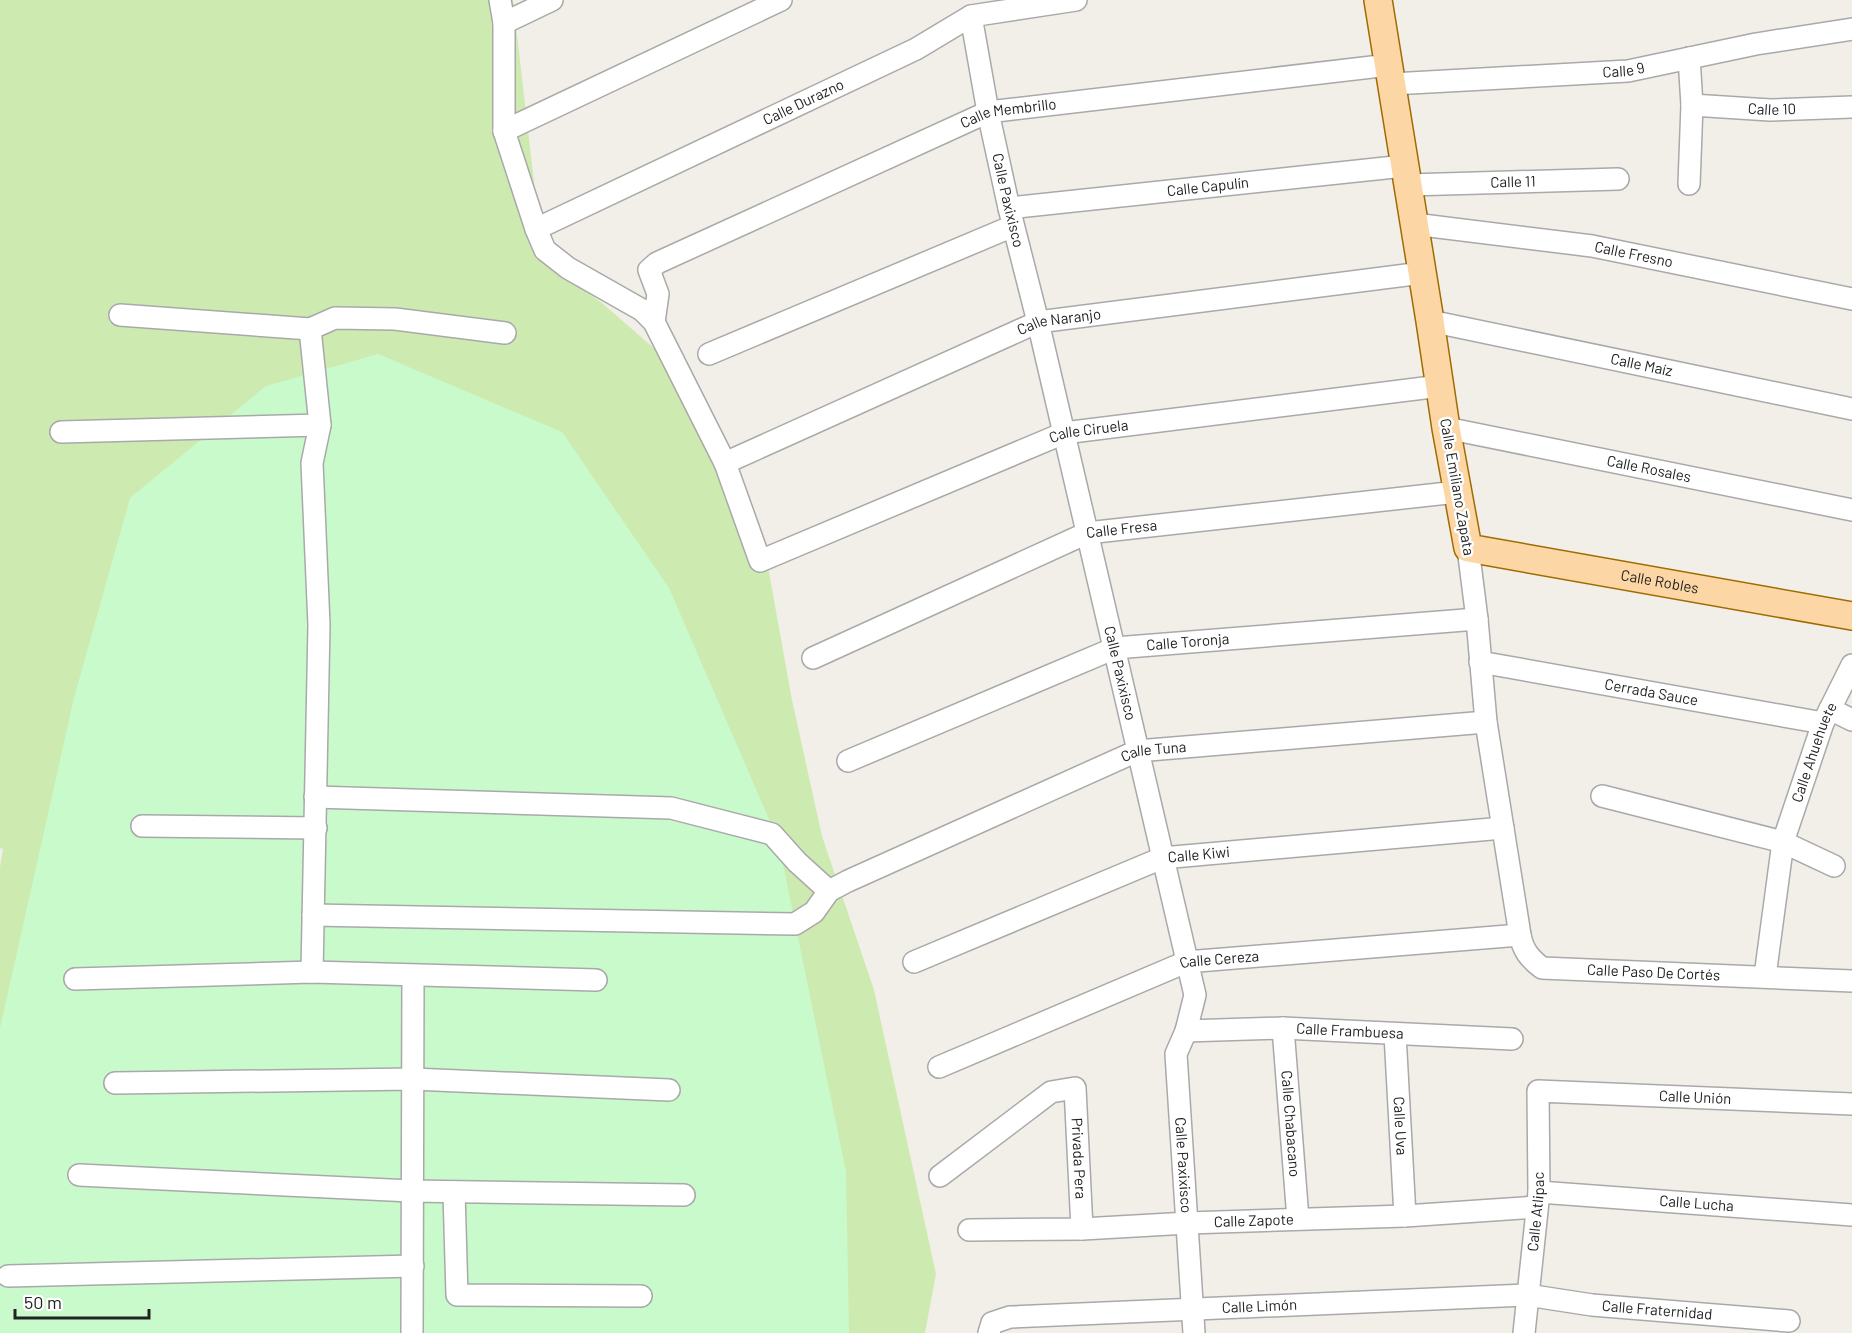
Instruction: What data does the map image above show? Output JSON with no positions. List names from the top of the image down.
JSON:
{
  "streets": {
    "main road": ["Calle Emiliano Zapata", "Calle Robles"],
    "street": [
      "Calle 9",
      "Calle Durazno",
      "Calle 10",
      "Calle Membrillo",
      "Calle 11",
      "Calle Capulín",
      "Calle Paxixisco",
      "Calle Fresno",
      "Calle Naranjo",
      "Calle Maíz",
      "Calle Ciruela",
      "Calle Rosales",
      "Calle Fresa",
      "Calle Toronja",
      "Cerrada Sauce",
      "Calle Tuna",
      "Calle Ahuehuete",
      "Calle Kiwi",
      "Calle Cereza",
      "Calle Paso De Cortés",
      "Calle Frambuesa",
      "Calle Unión",
      "Calle Chabacano",
      "Calle Uva",
      "Privada Pera",
      "Calle Lucha",
      "Calle Atlipac",
      "Calle Zapote",
      "Calle Limón",
      "Calle Fraternidad"
    ]
  },
  "crossings": [
    ["Calle 9", "Calle Membrillo"],
    ["Calle 9", "Calle Emiliano Zapata"],
    ["Calle Durazno", "Calle Paxixisco"],
    ["Calle Membrillo", "Calle Paxixisco"],
    ["Calle Membrillo", "Calle Emiliano Zapata"],
    ["Calle 11", "Calle Capulín"],
    ["Calle 11", "Calle Emiliano Zapata"],
    ["Calle Capulín", "Calle Paxixisco"],
    ["Calle Capulín", "Calle Emiliano Zapata"],
    ["Calle Paxixisco", "Calle Naranjo"],
    ["Calle Paxixisco", "Calle Ciruela"],
    ["Calle Paxixisco", "Calle Fresa"],
    ["Calle Paxixisco", "Calle Toronja"],
    ["Calle Paxixisco", "Calle Tuna"],
    ["Calle Paxixisco", "Calle Kiwi"],
    ["Calle Paxixisco", "Calle Cereza"],
    ["Calle Paxixisco", "Calle Frambuesa"],
    ["Calle Paxixisco", "Calle Zapote"],
    ["Calle Paxixisco", "Calle Limón"],
    ["Calle Fresno", "Calle Emiliano Zapata"],
    ["Calle Naranjo", "Calle Ciruela"],
    ["Calle Naranjo", "Calle Emiliano Zapata"],
    ["Calle Maíz", "Calle Emiliano Zapata"],
    ["Calle Ciruela", "Calle Emiliano Zapata"],
    ["Calle Rosales", "Calle Emiliano Zapata"],
    ["Calle Emiliano Zapata", "Calle Fresa"],
    ["Calle Emiliano Zapata", "Calle Robles"],
    ["Calle Emiliano Zapata", "Calle Toronja"],
    ["Calle Emiliano Zapata", "Cerrada Sauce"],
    ["Calle Emiliano Zapata", "Calle Tuna"],
    ["Calle Emiliano Zapata", "Calle Kiwi"],
    ["Calle Emiliano Zapata", "Calle Cereza"],
    ["Calle Emiliano Zapata", "Calle Paso De Cortés"],
    ["Cerrada Sauce", "Calle Ahuehuete"],
    ["Calle Ahuehuete", "Calle Paso De Cortés"],
    ["Calle Frambuesa", "Calle Chabacano"],
    ["Calle Frambuesa", "Calle Uva"],
    ["Calle Unión", "Calle Atlipac"],
    ["Calle Chabacano", "Calle Zapote"],
    ["Calle Uva", "Calle Zapote"],
    ["Privada Pera", "Calle Zapote"],
    ["Calle Lucha", "Calle Atlipac"],
    ["Calle Lucha", "Calle Zapote"],
    ["Calle Atlipac", "Calle Zapote"],
    ["Calle Atlipac", "Calle Limón"],
    ["Calle Atlipac", "Calle Fraternidad"],
    ["Calle Limón", "Calle Fraternidad"]
  ],
  "scale_bar": "50 m"
}
